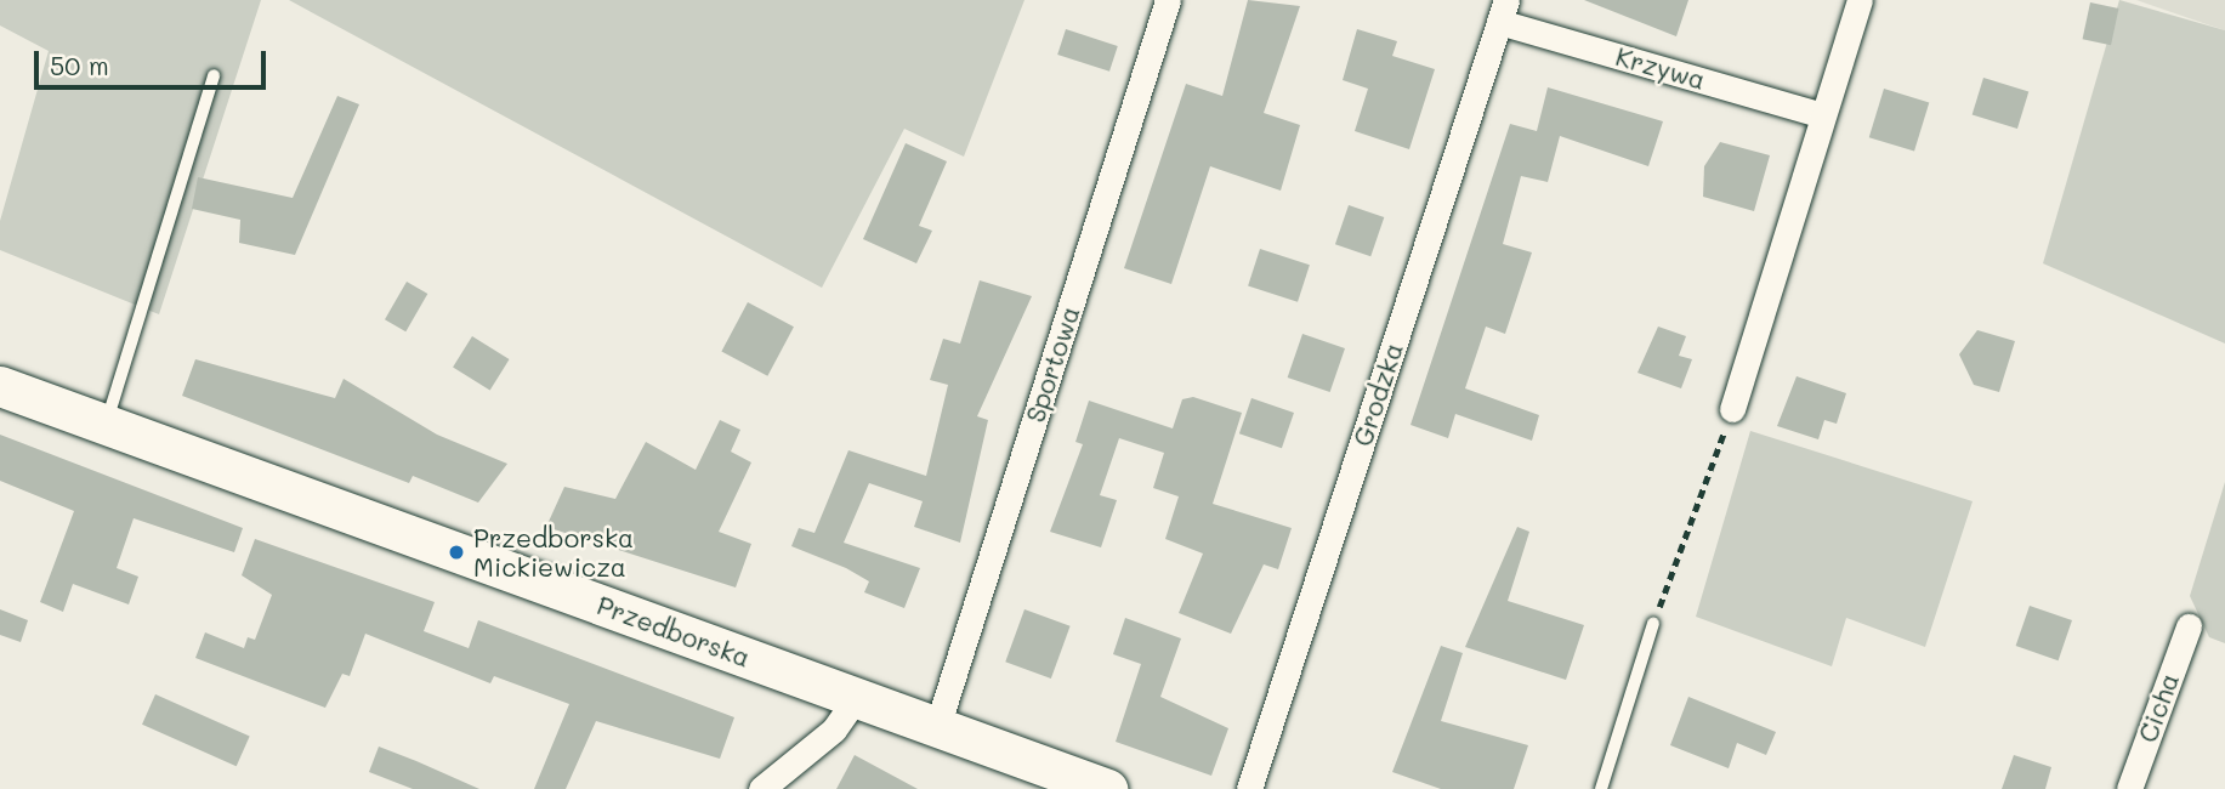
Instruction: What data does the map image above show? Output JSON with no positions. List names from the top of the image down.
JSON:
{
  "streets": {
    "main road": ["Przedborska"],
    "street": [
      "Krzywa",
      "Sportowa",
      "Grodzka",
      "Cicha"
    ]
  },
  "crossings": [
    ["Krzywa", "Grodzka"],
    ["Sportowa", "Przedborska"]
  ],
  "places": ["Przedborska Mickiewicza"],
  "scale_bar": "50 m"
}
